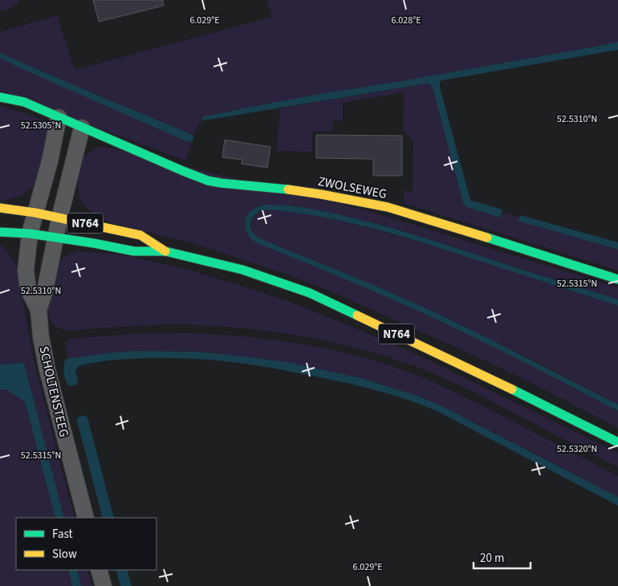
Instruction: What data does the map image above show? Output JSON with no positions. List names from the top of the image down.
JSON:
{
  "streets": {
    "main road": ["ZWOLSEWEG", "N764"],
    "street": ["SCHOLTENSTEEG"]
  },
  "crossings": [
    ["ZWOLSEWEG", "SCHOLTENSTEEG"],
    ["N764", "SCHOLTENSTEEG"]
  ],
  "legend": ["Fast", "Slow"],
  "scale_bar": "20 m",
  "coordinates": [
    "6.029°E",
    "6.028°E",
    "52.5310°N",
    "52.5305°N",
    "52.5315°N",
    "52.5320°N"
  ]
}
